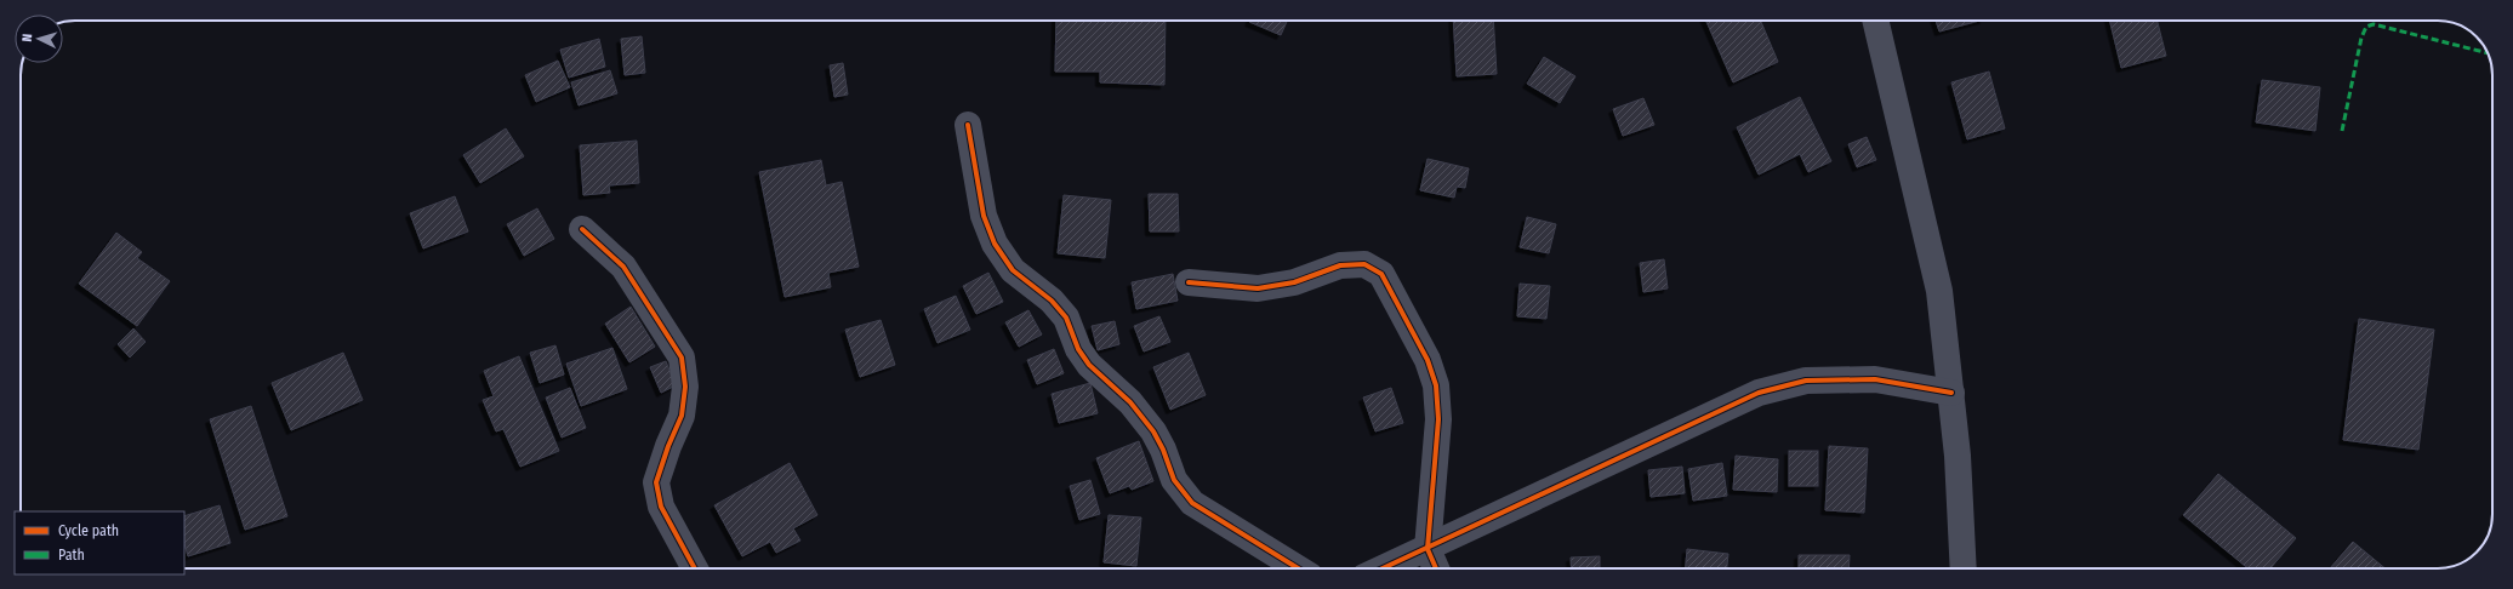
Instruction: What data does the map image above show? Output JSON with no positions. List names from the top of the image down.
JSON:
{
  "legend": ["Cycle path", "Path"],
  "north": "left"
}
